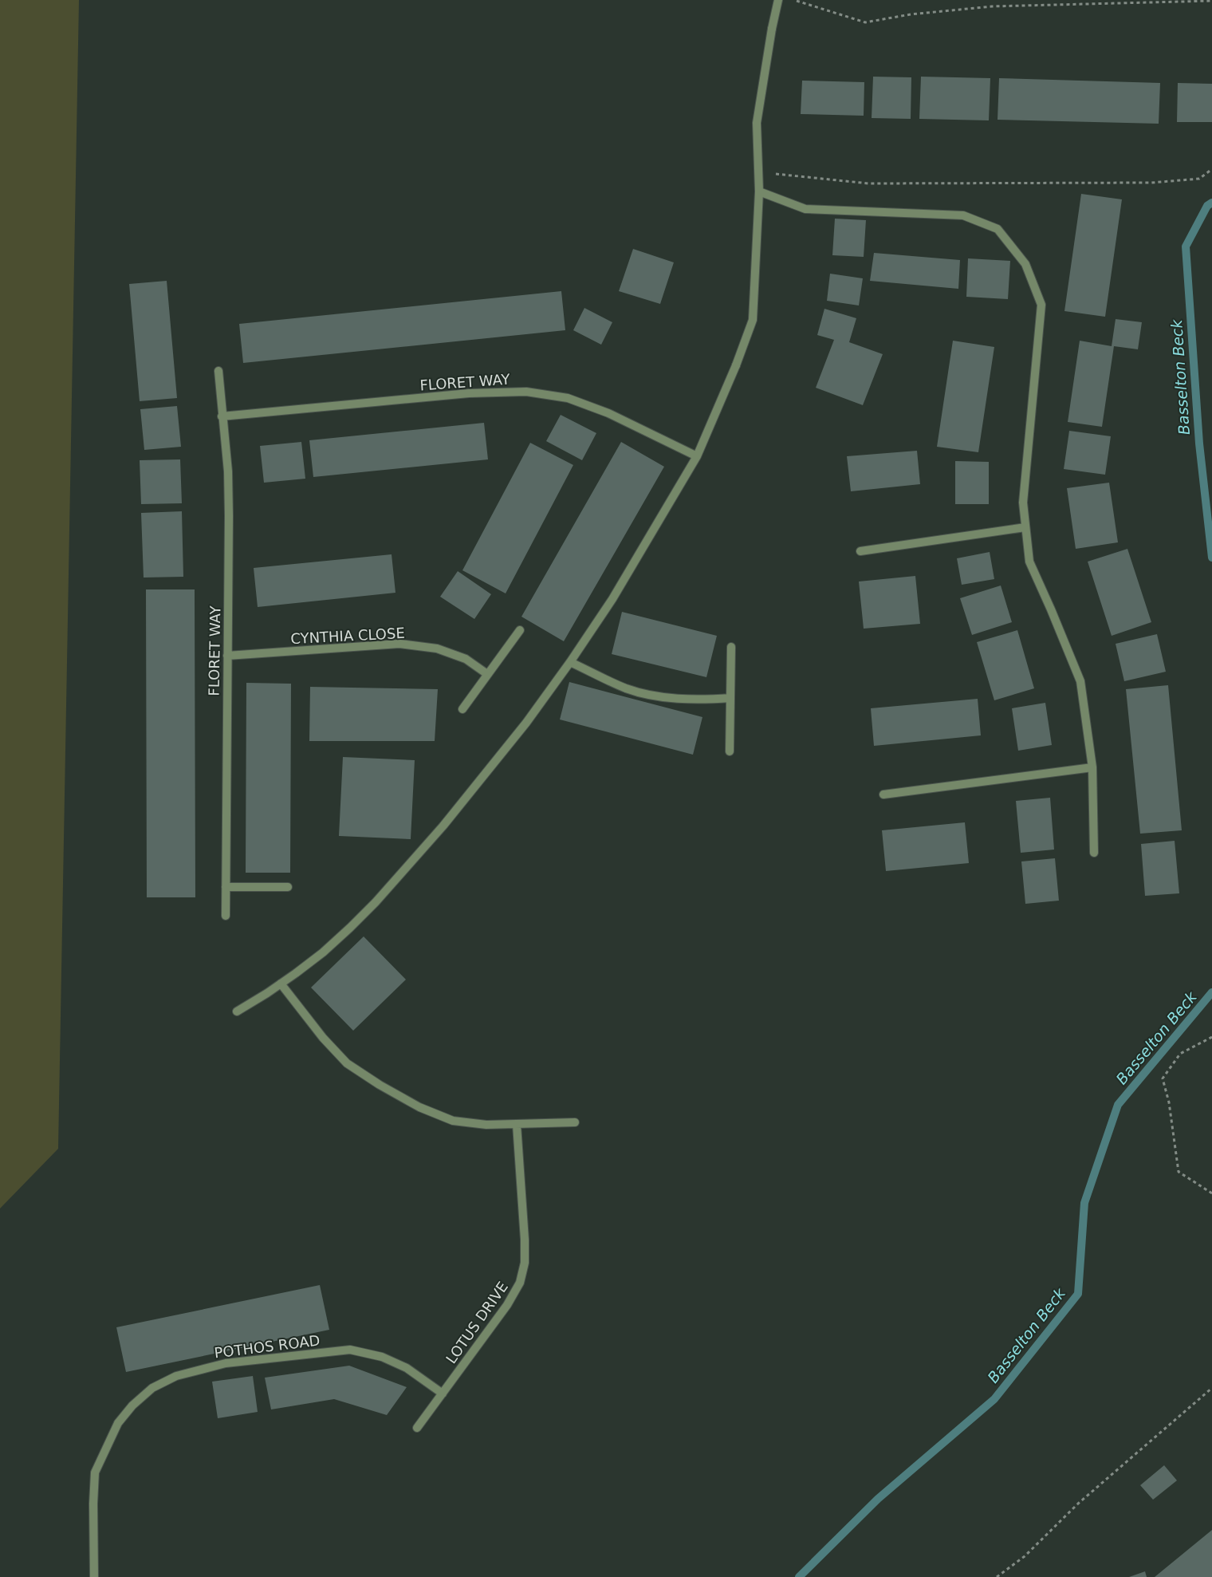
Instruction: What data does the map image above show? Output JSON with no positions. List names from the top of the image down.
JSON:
{
  "streets": {
    "street": [
      "FLORET WAY",
      "CYNTHIA CLOSE",
      "LOTUS DRIVE",
      "POTHOS ROAD"
    ]
  },
  "crossings": [
    ["FLORET WAY", "CYNTHIA CLOSE"],
    ["LOTUS DRIVE", "POTHOS ROAD"]
  ],
  "water": ["Basselton Beck"]
}
